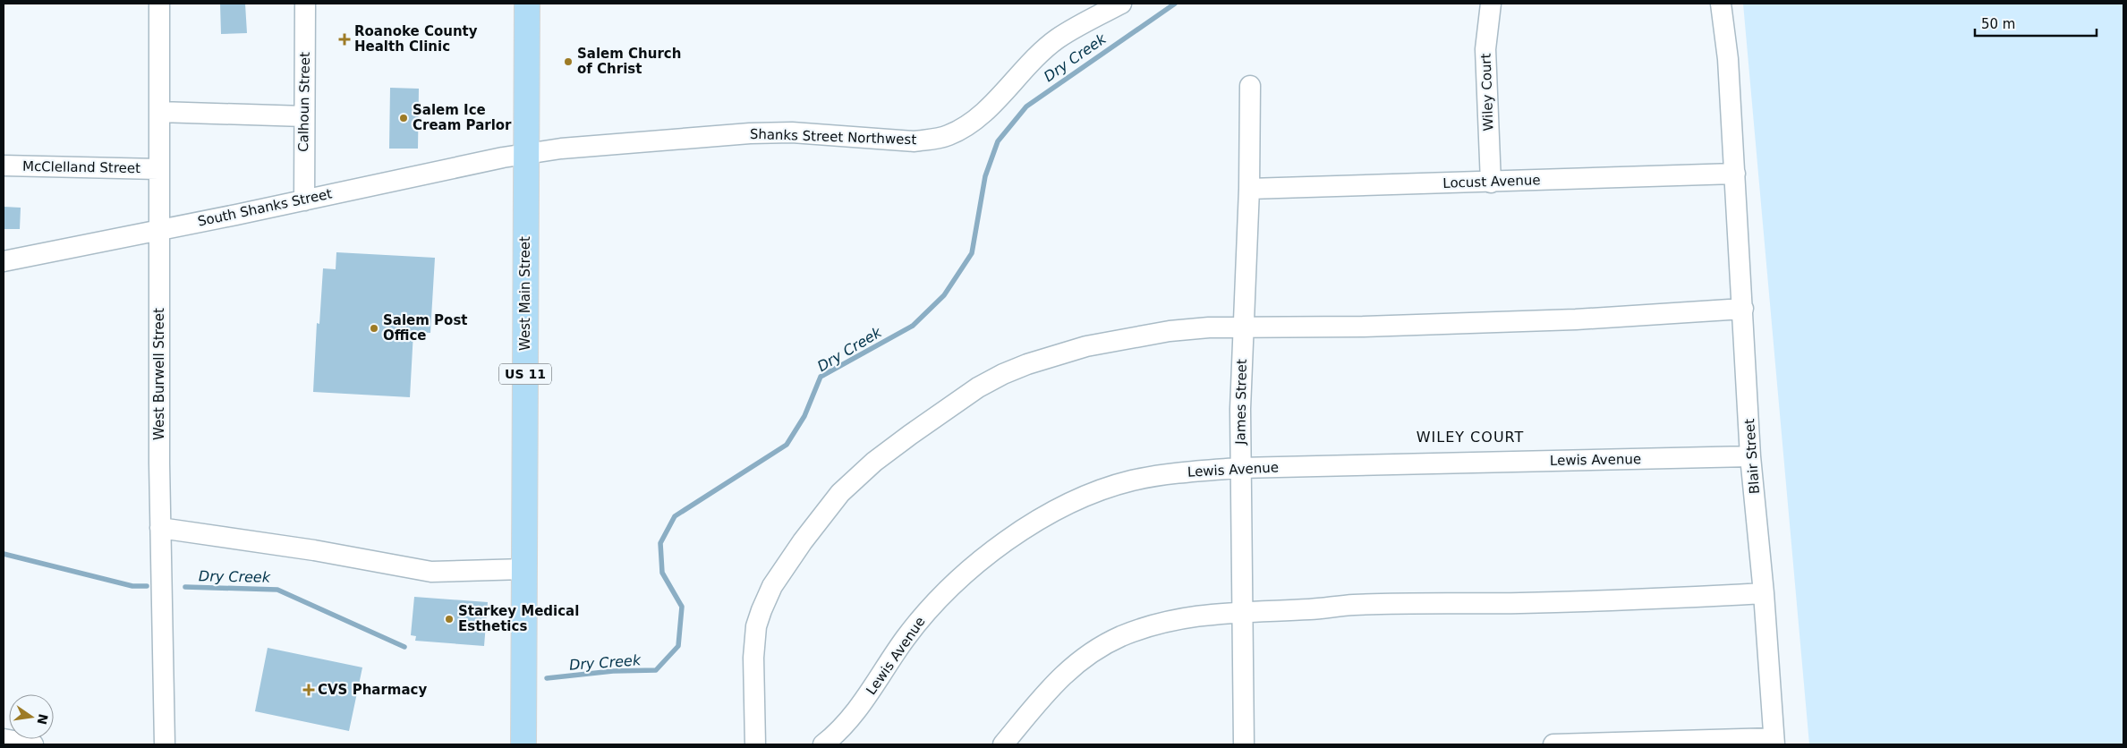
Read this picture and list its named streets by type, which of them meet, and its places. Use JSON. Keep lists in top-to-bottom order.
{
  "streets": {
    "main road": ["West Main Street", "US 11"],
    "street": [
      "Wiley Court",
      "Calhoun Street",
      "Shanks Street Northwest",
      "McClelland Street",
      "Locust Avenue",
      "South Shanks Street",
      "West Burwell Street",
      "James Street",
      "Blair Street",
      "Lewis Avenue"
    ]
  },
  "crossings": [
    ["Wiley Court", "Locust Avenue"],
    ["Calhoun Street", "South Shanks Street"],
    ["Shanks Street Northwest", "South Shanks Street"],
    ["Shanks Street Northwest", "West Main Street"],
    ["McClelland Street", "West Burwell Street"],
    ["Locust Avenue", "James Street"],
    ["Locust Avenue", "Blair Street"],
    ["South Shanks Street", "West Main Street"],
    ["South Shanks Street", "West Burwell Street"],
    ["James Street", "Lewis Avenue"],
    ["Blair Street", "Lewis Avenue"]
  ],
  "districts": ["WILEY COURT"],
  "water": ["Dry Creek"],
  "places": {
    "health": ["Roanoke County Health Clinic", "CVS Pharmacy"],
    "other": [
      "Salem Church of Christ",
      "Salem Ice Cream Parlor",
      "Salem Post Office",
      "Starkey Medical Esthetics"
    ]
  },
  "scale_bar": "50 m",
  "north": "right"
}
